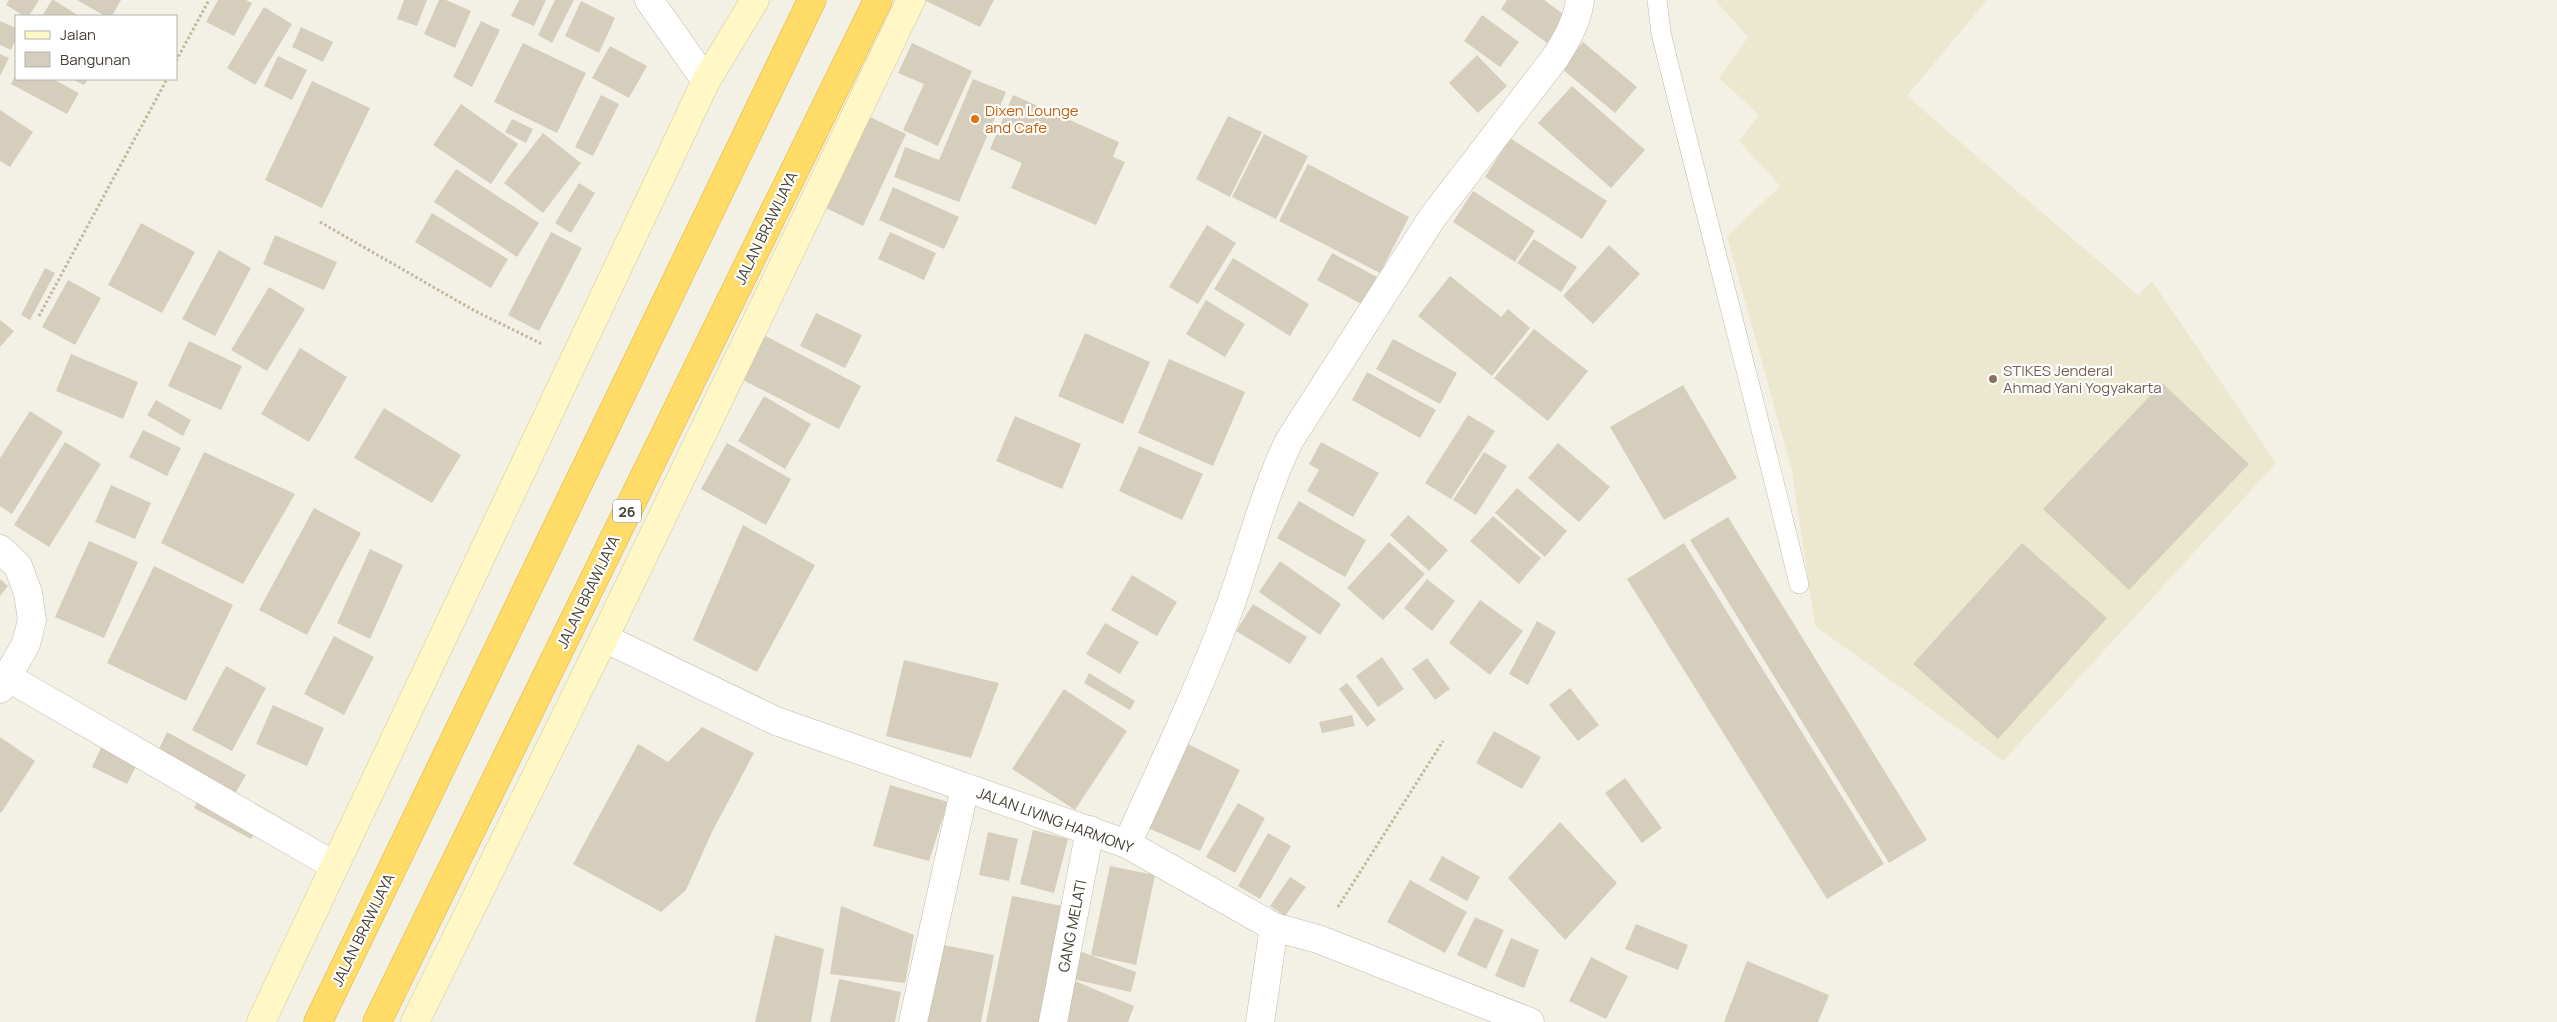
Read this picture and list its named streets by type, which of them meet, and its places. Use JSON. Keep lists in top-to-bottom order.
{
  "streets": {
    "highway": ["JALAN BRAWIJAYA", "26"],
    "street": ["JALAN LIVING HARMONY", "GANG MELATI"]
  },
  "crossings": [
    ["JALAN LIVING HARMONY", "GANG MELATI"]
  ],
  "places": ["Dixen Lounge and Cafe", "STIKES Jenderal Ahmad Yani Yogyakarta"],
  "legend": ["Jalan", "Bangunan"]
}
